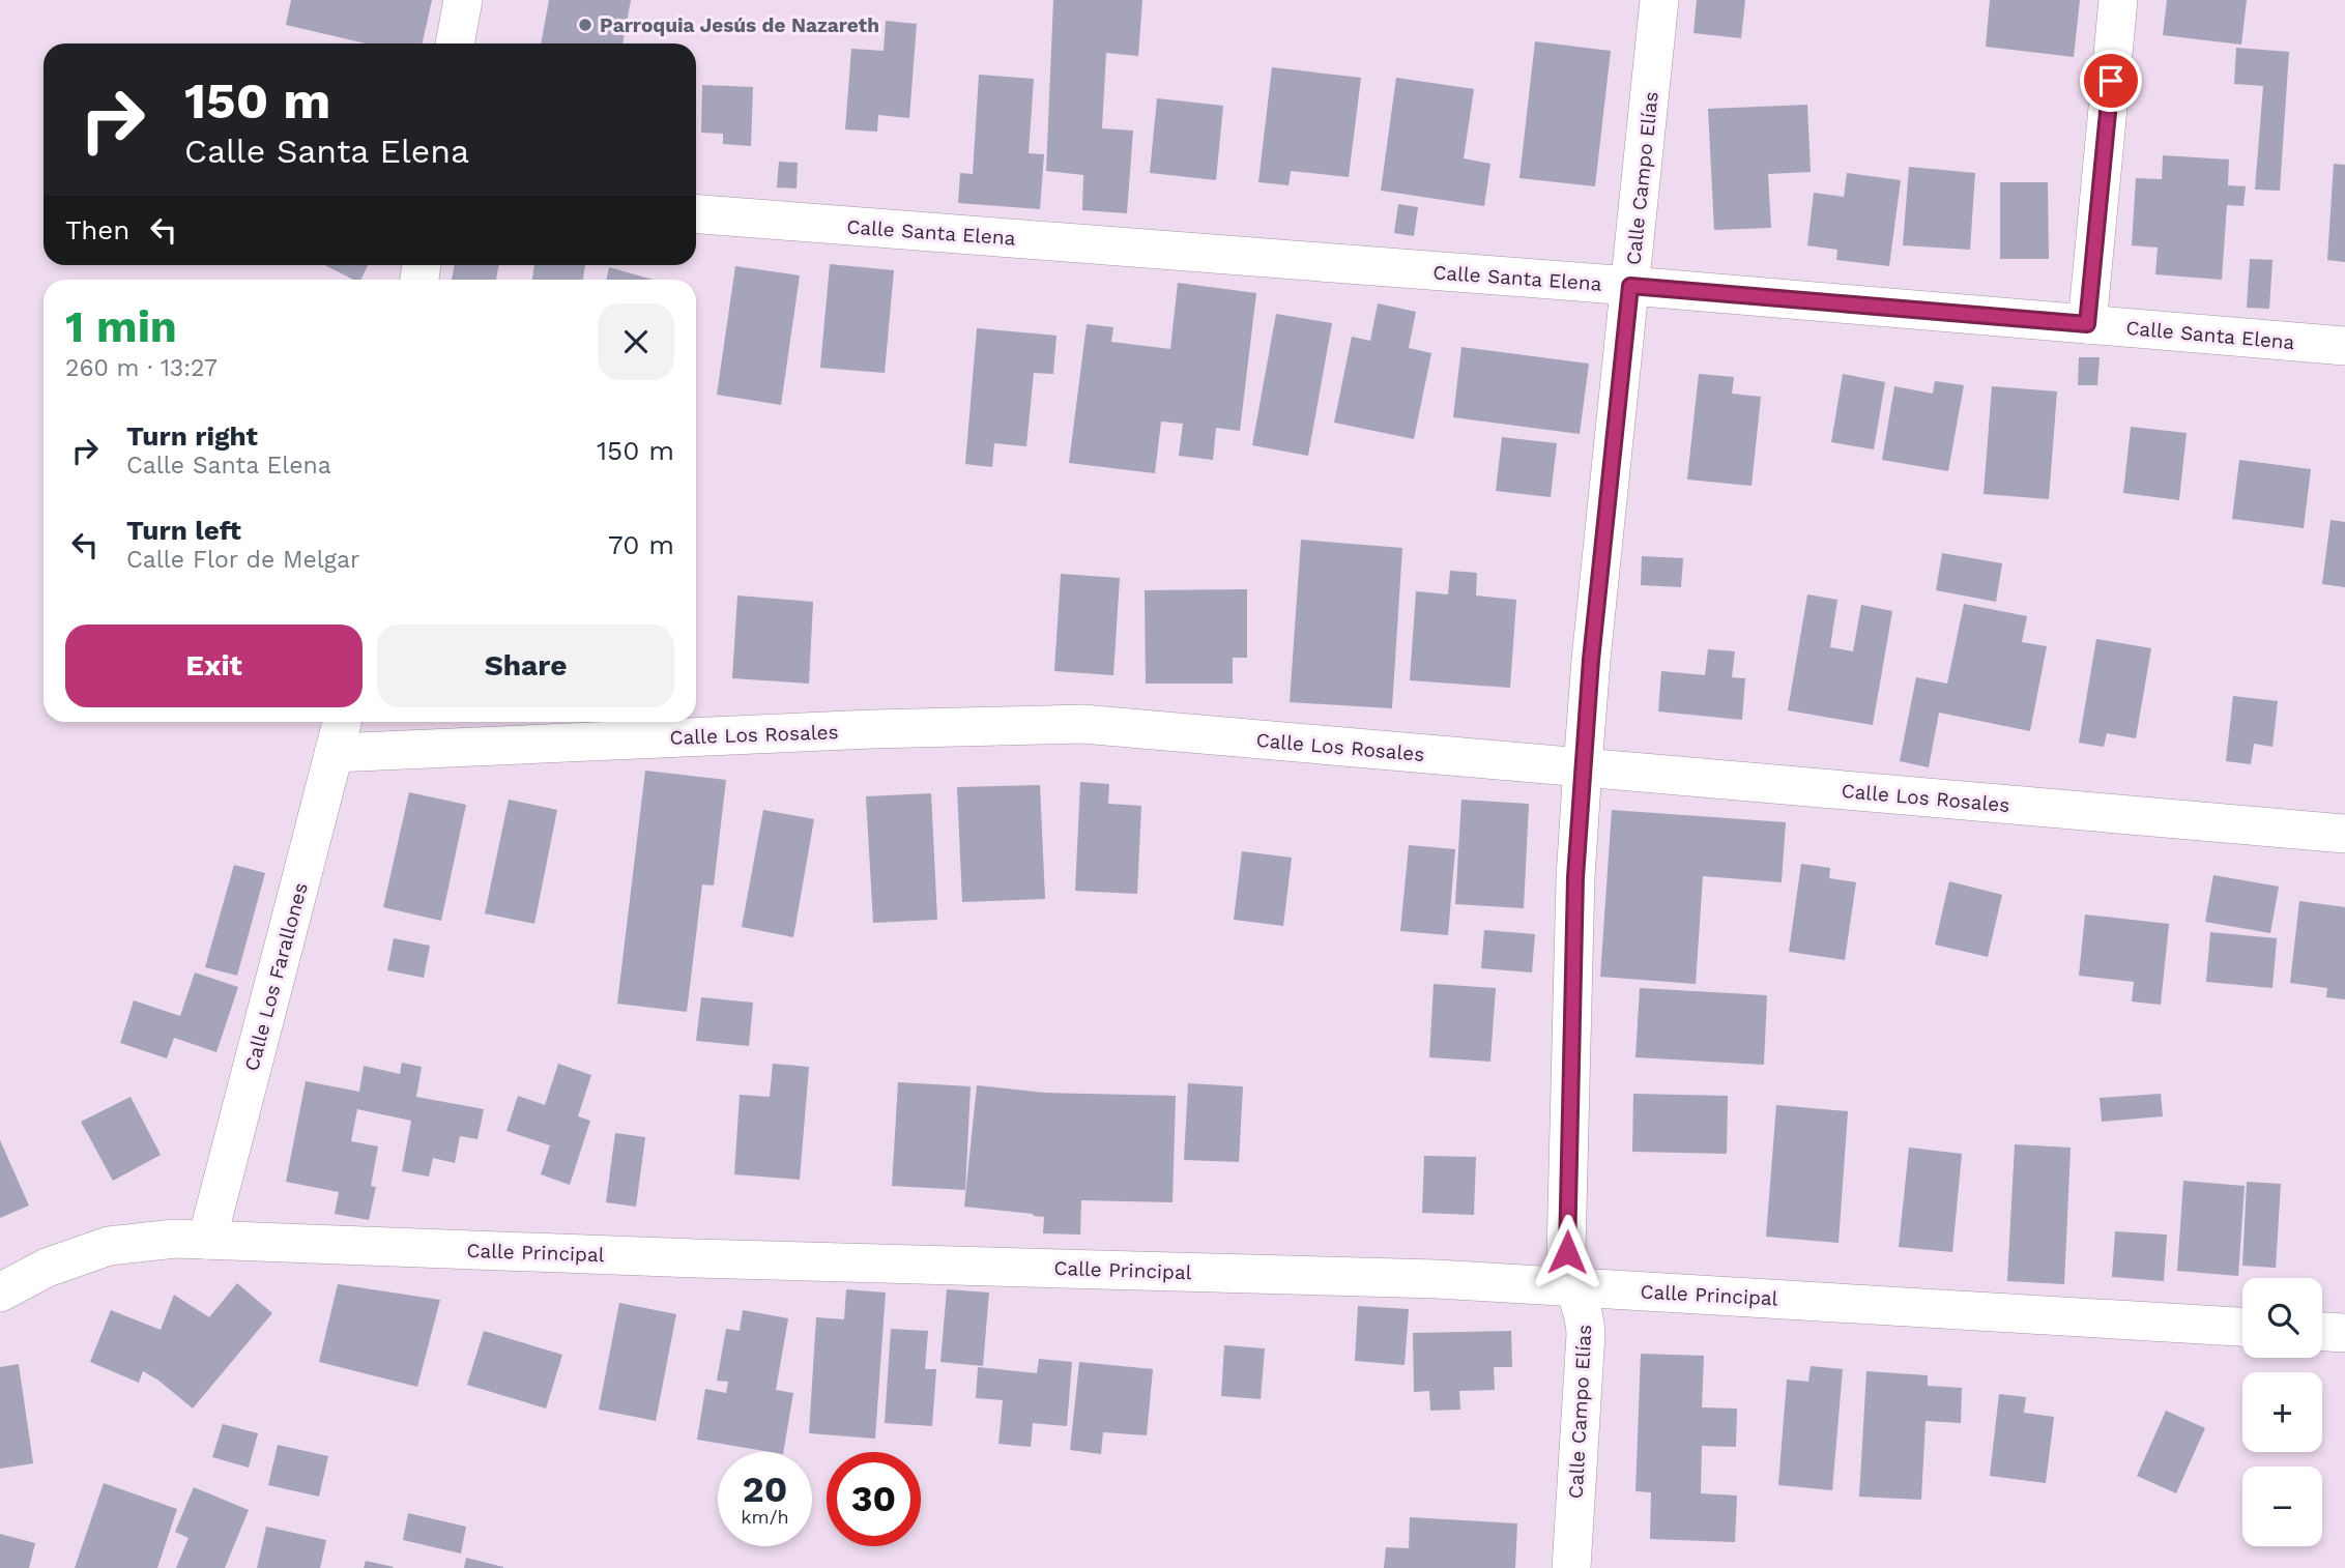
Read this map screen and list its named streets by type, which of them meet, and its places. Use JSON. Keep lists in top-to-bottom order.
{
  "streets": {
    "street": [
      "Calle Campo Elías",
      "Calle Santa Elena",
      "Calle Los Rosales",
      "Calle Los Farallones",
      "Calle Principal"
    ]
  },
  "crossings": [
    ["Calle Campo Elías", "Calle Santa Elena"],
    ["Calle Campo Elías", "Calle Los Rosales"],
    ["Calle Campo Elías", "Calle Principal"],
    ["Calle Los Rosales", "Calle Los Farallones"],
    ["Calle Los Farallones", "Calle Principal"]
  ],
  "places": ["Parroquia Jesús de Nazareth"],
  "page": {
    "turn": ["150 m", "Calle Santa Elena"],
    "then": "Then",
    "heading": ["1 min", "260 m · 13:27"],
    "list": [
      {
        "name": "Turn right",
        "note": "Calle Santa Elena",
        "value": "150 m"
      },
      {
        "name": "Turn left",
        "note": "Calle Flor de Melgar",
        "value": "70 m"
      }
    ],
    "buttons": ["Exit", "Share"],
    "map_buttons": ["+", "−"],
    "speed": "20 km/h",
    "limit": "30"
  }
}
